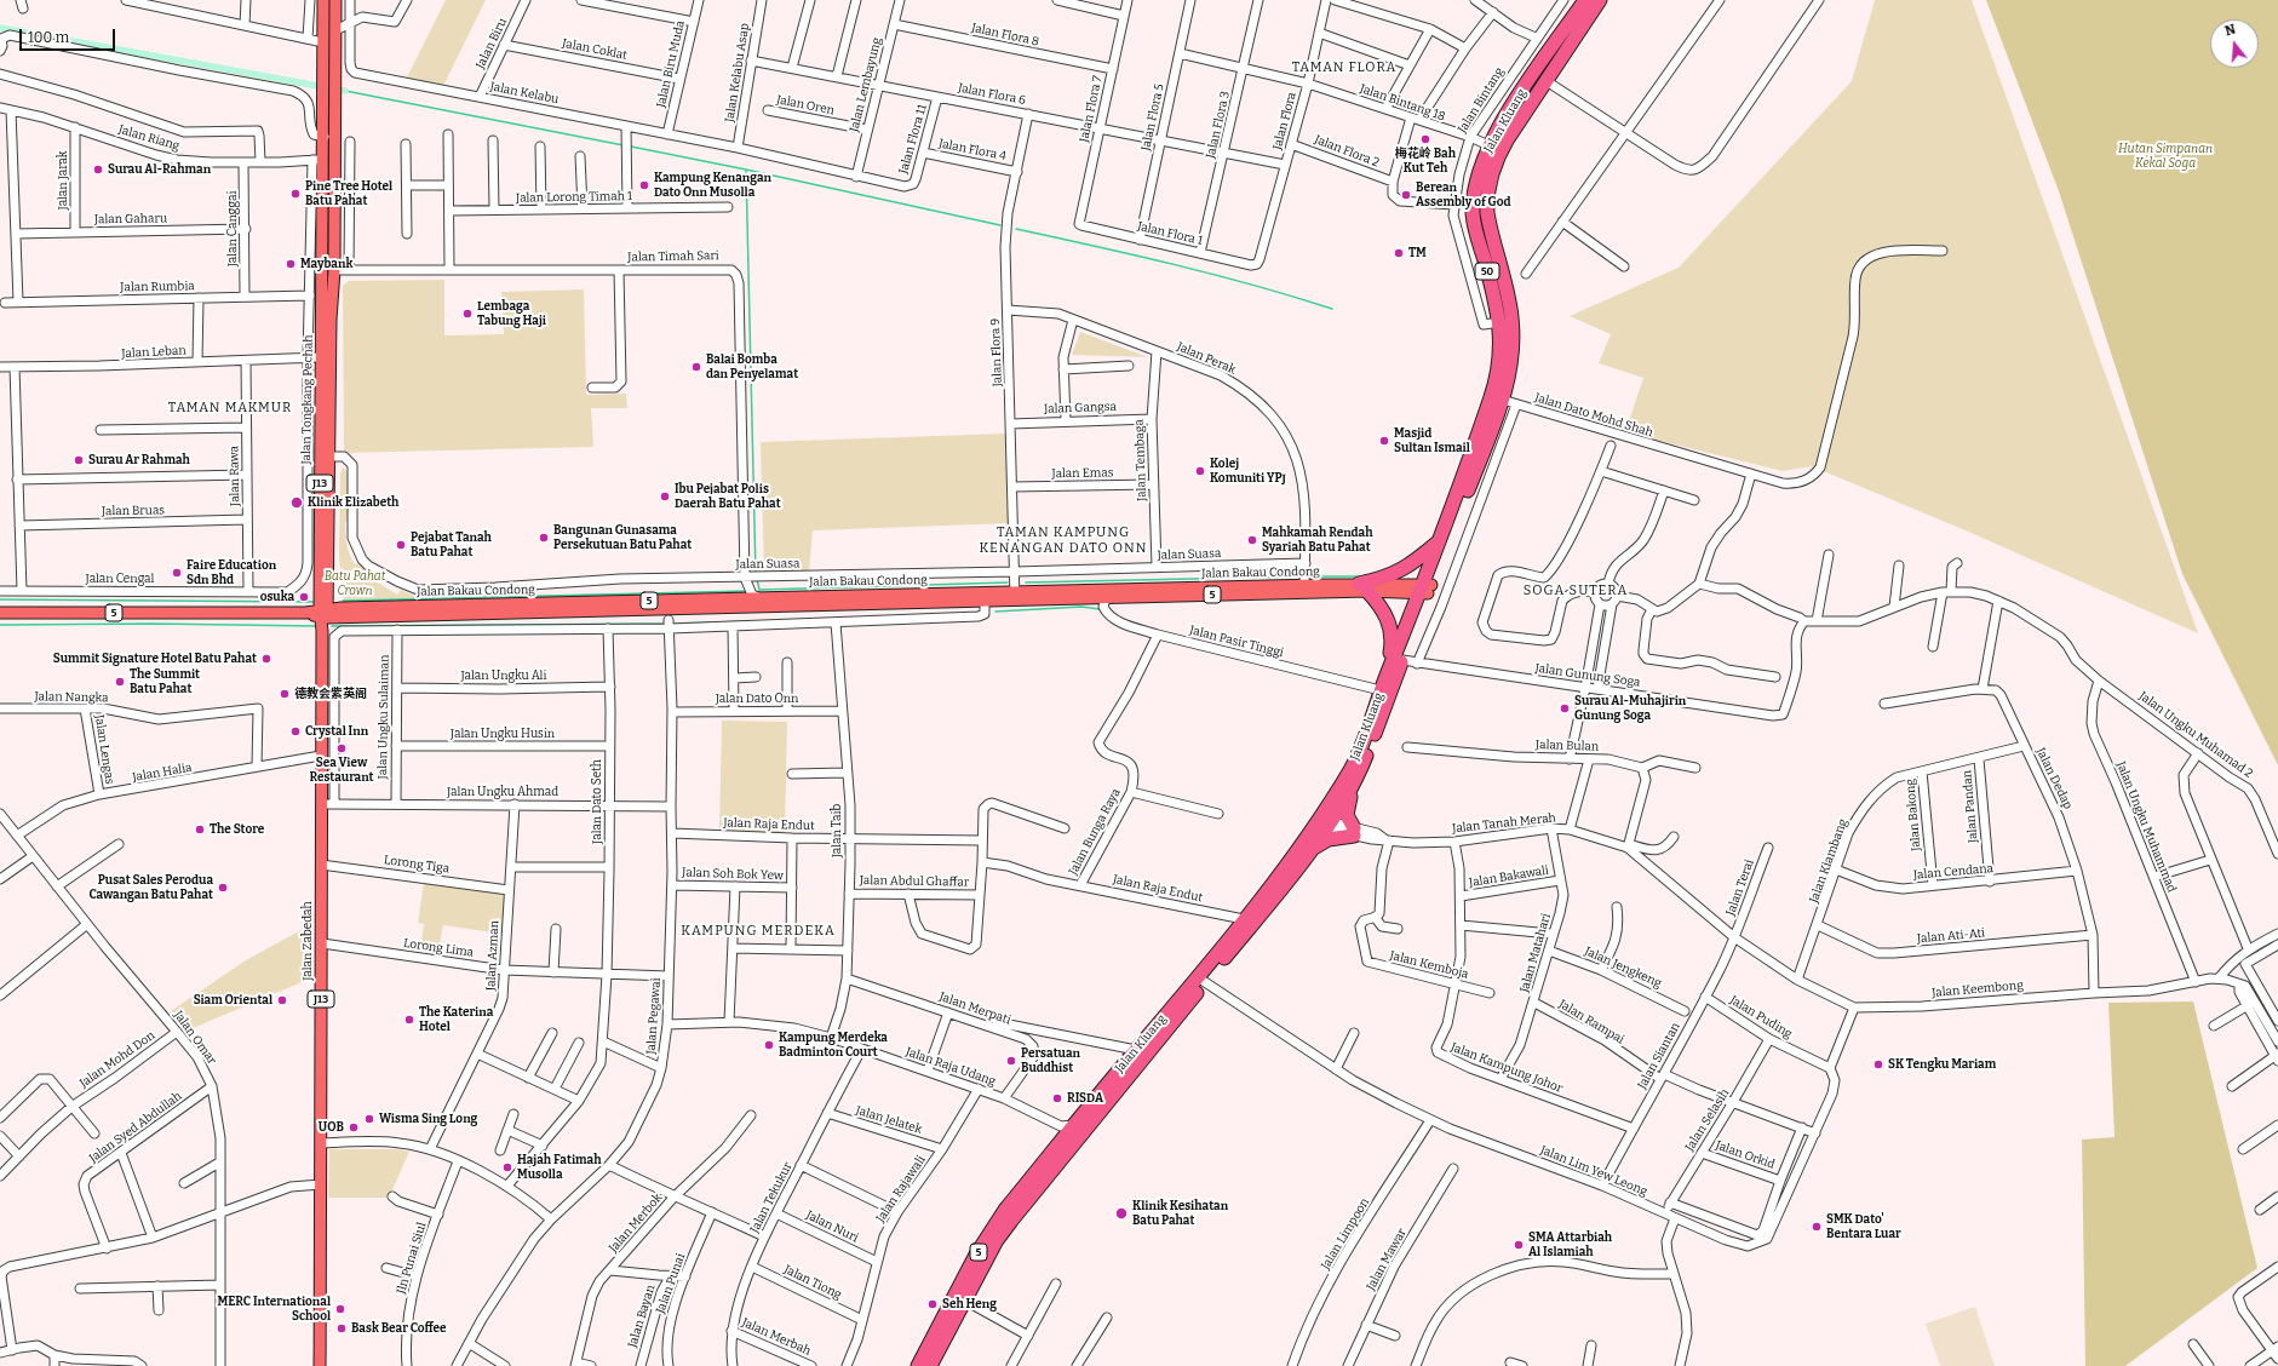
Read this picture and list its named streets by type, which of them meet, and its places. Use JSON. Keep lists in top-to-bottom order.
{
  "streets": {
    "highway": ["Jalan Kluang", "50", "5"],
    "main road": [
      "Jalan Tongkang Pechah",
      "J13",
      "Jalan Bakau Condong",
      "Jalan Zabedah"
    ],
    "street": [
      "Jalan Flora 8",
      "Jalan Biru",
      "Jalan Coklat",
      "Jalan Biru Muda",
      "Jalan Kelabu Asap",
      "Jalan Lembayung",
      "Jalan Kelabu",
      "Jalan Flora 6",
      "Jalan Bintang",
      "Jalan Bintang 18",
      "Jalan Oren",
      "Jalan Flora 7",
      "Jalan Flora 5",
      "Jalan Flora",
      "Jalan Flora 3",
      "Jalan Riang",
      "Jalan Flora 11",
      "Jalan Flora 4",
      "Jalan Flora 2",
      "Jalan Jarak",
      "Jalan Lorong Timah 1",
      "Jalan Gaharu",
      "Jalan Canggai",
      "Jalan Flora 1",
      "Jalan Timah Sari",
      "Jalan Rumbia",
      "Jalan Leban",
      "Jalan Flora 9",
      "Jalan Perak",
      "Jalan Gangsa",
      "Jalan Dato Mohd Shah",
      "Jalan Tembaga",
      "Jalan Emas",
      "Jalan Rawa",
      "Jalan Bruas",
      "Jalan Suasa",
      "Jalan Cengal",
      "Jalan Pasir Tinggi",
      "Jalan Ungku Ali",
      "Jalan Gunung Soga",
      "Jalan Nangka",
      "Jalan Dato Onn",
      "Jalan Ungku Sulaiman",
      "Jalan Ungku Husin",
      "Jalan Ungku Muhamad 2",
      "Jalan Bulan",
      "Jalan Lengas",
      "Jalan Halia",
      "Jalan Dedap",
      "Jalan Ungku Ahmad",
      "Jalan Dato Seth",
      "Jalan Pandan",
      "Jalan Bakong",
      "Jalan Tanah Merah",
      "Jalan Raja Endut",
      "Jalan Ungku Muhammad",
      "Jalan Taib",
      "Jalan Bunga Raya",
      "Jalan Kiambang",
      "Lorong Tiga",
      "Jalan Cendana",
      "Jalan Soh Bok Yew",
      "Jalan Bakawali",
      "Jalan Abdul Ghaffar",
      "Jalan Terai",
      "Jalan Ati-Ati",
      "Lorong Lima",
      "Jalan Matahari",
      "Jalan Azman",
      "Jalan Kemboja",
      "Jalan Jengkeng",
      "Jalan Keembong",
      "Jalan Merpati",
      "Jalan Pegawai",
      "Jalan Puding",
      "Jalan Rampai",
      "Jalan Omar",
      "Jalan Siantan",
      "Jalan Mohd Don",
      "Jalan Raja Udang",
      "Jalan Kampung Johor",
      "Jalan Jelatek",
      "Jalan Selasih",
      "Jalan Syed Abdullah",
      "Jalan Orkid",
      "Jalan Lim Yew Leong",
      "Jalan Rajawali",
      "Jalan Tekukur",
      "Jalan Merbok",
      "Jalan Nuri",
      "Jalan Limpoon",
      "Jln Punai Siul",
      "Jalan Mawar",
      "Jalan Tiong",
      "Jalan Punai",
      "Jalan Bayan",
      "Jalan Merbah"
    ]
  },
  "crossings": [
    ["Jalan Flora 8", "Jalan Lembayung"],
    ["Jalan Flora 8", "Jalan Flora 7"],
    ["Jalan Biru", "Jalan Coklat"],
    ["Jalan Biru", "Jalan Kelabu"],
    ["Jalan Coklat", "Jalan Biru Muda"],
    ["Jalan Biru Muda", "Jalan Kelabu"],
    ["Jalan Kelabu Asap", "Jalan Kelabu"],
    ["Jalan Kelabu Asap", "Jalan Flora 6"],
    ["Jalan Lembayung", "Jalan Kelabu"],
    ["Jalan Lembayung", "Jalan Flora 6"],
    ["Jalan Lembayung", "Jalan Oren"],
    ["Jalan Kelabu", "Jalan Flora 11"],
    ["Jalan Flora 6", "Jalan Flora 7"],
    ["Jalan Flora 6", "Jalan Flora 5"],
    ["Jalan Flora 6", "Jalan Flora"],
    ["Jalan Flora 6", "Jalan Flora 3"],
    ["Jalan Flora 6", "Jalan Flora 11"],
    ["Jalan Flora 6", "Jalan Flora 9"],
    ["Jalan Bintang", "Jalan Bintang 18"],
    ["Jalan Bintang", "Jalan Kluang"],
    ["Jalan Bintang 18", "Jalan Flora"],
    ["Jalan Bintang 18", "Jalan Kluang"],
    ["Jalan Flora 7", "Jalan Flora 1"],
    ["Jalan Flora 5", "Jalan Flora"],
    ["Jalan Flora 5", "Jalan Flora 1"],
    ["Jalan Flora", "Jalan Flora 3"],
    ["Jalan Flora", "Jalan Flora 2"],
    ["Jalan Flora", "Jalan Flora 1"],
    ["Jalan Kluang", "Jalan Dato Mohd Shah"],
    ["Jalan Kluang", "Jalan Bakau Condong"],
    ["Jalan Kluang", "Jalan Pasir Tinggi"],
    ["Jalan Kluang", "Jalan Gunung Soga"],
    ["Jalan Kluang", "Jalan Tanah Merah"],
    ["Jalan Kluang", "Jalan Raja Endut"],
    ["Jalan Kluang", "Jalan Raja Udang"],
    ["Jalan Kluang", "Jalan Lim Yew Leong"],
    ["Jalan Flora 3", "Jalan Flora 1"],
    ["Jalan Riang", "Jalan Jarak"],
    ["Jalan Riang", "Jalan Canggai"],
    ["Jalan Riang", "Jalan Tongkang Pechah"],
    ["Jalan Riang", "Jalan Cengal"],
    ["Jalan Flora 11", "Jalan Flora 4"],
    ["Jalan Flora 4", "Jalan Flora 9"],
    ["Jalan Jarak", "Jalan Gaharu"],
    ["Jalan Gaharu", "Jalan Canggai"],
    ["Jalan Canggai", "Jalan Rumbia"],
    ["Jalan Timah Sari", "Jalan Tongkang Pechah"],
    ["Jalan Timah Sari", "Jalan Suasa"],
    ["Jalan Rumbia", "Jalan Cengal"],
    ["Jalan Leban", "Jalan Tongkang Pechah"],
    ["Jalan Leban", "Jalan Rawa"],
    ["Jalan Leban", "Jalan Cengal"],
    ["Jalan Flora 9", "Jalan Perak"],
    ["Jalan Flora 9", "Jalan Gangsa"],
    ["Jalan Flora 9", "Jalan Emas"],
    ["Jalan Flora 9", "Jalan Suasa"],
    ["Jalan Flora 9", "Jalan Bakau Condong"],
    ["Jalan Perak", "Jalan Tembaga"],
    ["Jalan Perak", "Jalan Suasa"],
    ["Jalan Perak", "Jalan Bakau Condong"],
    ["Jalan Tongkang Pechah", "Jalan Suasa"],
    ["Jalan Tongkang Pechah", "Jalan Bakau Condong"],
    ["Jalan Tongkang Pechah", "Jalan Cengal"],
    ["Jalan Tongkang Pechah", "Jalan Zabedah"],
    ["Jalan Gangsa", "Jalan Tembaga"],
    ["Jalan Tembaga", "Jalan Emas"],
    ["Jalan Tembaga", "Jalan Suasa"],
    ["Jalan Rawa", "Jalan Bruas"],
    ["Jalan Rawa", "Jalan Cengal"],
    ["Jalan Suasa", "Jalan Bakau Condong"],
    ["Jalan Bakau Condong", "Jalan Pasir Tinggi"],
    ["Jalan Pasir Tinggi", "Jalan Bunga Raya"],
    ["Jalan Ungku Ali", "Jalan Ungku Sulaiman"],
    ["Jalan Ungku Ali", "Jalan Dato Seth"],
    ["Jalan Nangka", "Jalan Lengas"],
    ["Jalan Nangka", "Jalan Halia"],
    ["Jalan Dato Onn", "Jalan Taib"],
    ["Jalan Dato Onn", "Jalan Pegawai"],
    ["Jalan Ungku Sulaiman", "Jalan Ungku Husin"],
    ["Jalan Ungku Sulaiman", "Jalan Ungku Ahmad"],
    ["Jalan Ungku Husin", "Jalan Dato Seth"],
    ["Jalan Ungku Muhamad 2", "Jalan Ungku Muhammad"],
    ["Jalan Lengas", "Jalan Halia"],
    ["Jalan Halia", "Jalan Zabedah"],
    ["Jalan Halia", "Jalan Omar"],
    ["Jalan Dedap", "Jalan Kiambang"],
    ["Jalan Dedap", "Jalan Cendana"],
    ["Jalan Dedap", "Jalan Ati-Ati"],
    ["Jalan Dedap", "Jalan Keembong"],
    ["Jalan Ungku Ahmad", "Jalan Dato Seth"],
    ["Jalan Ungku Ahmad", "Jalan Zabedah"],
    ["Jalan Ungku Ahmad", "Jalan Azman"],
    ["Jalan Ungku Ahmad", "Jalan Pegawai"],
    ["Jalan Dato Seth", "Lorong Lima"],
    ["Jalan Pandan", "Jalan Kiambang"],
    ["Jalan Pandan", "Jalan Cendana"],
    ["Jalan Bakong", "Jalan Kiambang"],
    ["Jalan Bakong", "Jalan Cendana"],
    ["Jalan Tanah Merah", "Jalan Terai"],
    ["Jalan Tanah Merah", "Jalan Matahari"],
    ["Jalan Tanah Merah", "Jalan Keembong"],
    ["Jalan Tanah Merah", "Jalan Siantan"],
    ["Jalan Tanah Merah", "Jalan Kampung Johor"],
    ["Jalan Raja Endut", "Jalan Taib"],
    ["Jalan Raja Endut", "Jalan Bunga Raya"],
    ["Jalan Raja Endut", "Jalan Pegawai"],
    ["Jalan Ungku Muhammad", "Jalan Keembong"],
    ["Jalan Taib", "Jalan Abdul Ghaffar"],
    ["Jalan Taib", "Jalan Merpati"],
    ["Jalan Taib", "Jalan Raja Udang"],
    ["Jalan Kiambang", "Jalan Cendana"],
    ["Jalan Kiambang", "Jalan Ati-Ati"],
    ["Jalan Kiambang", "Jalan Keembong"],
    ["Lorong Tiga", "Jalan Zabedah"],
    ["Lorong Tiga", "Jalan Azman"],
    ["Jalan Soh Bok Yew", "Jalan Pegawai"],
    ["Jalan Bakawali", "Jalan Matahari"],
    ["Jalan Bakawali", "Jalan Kampung Johor"],
    ["Jalan Terai", "Jalan Keembong"],
    ["Jalan Terai", "Jalan Siantan"],
    ["Jalan Zabedah", "Lorong Lima"],
    ["Lorong Lima", "Jalan Azman"],
    ["Lorong Lima", "Jalan Pegawai"],
    ["Jalan Matahari", "Jalan Jengkeng"],
    ["Jalan Matahari", "Jalan Rampai"],
    ["Jalan Matahari", "Jalan Kampung Johor"],
    ["Jalan Kemboja", "Jalan Kampung Johor"],
    ["Jalan Keembong", "Jalan Siantan"],
    ["Jalan Keembong", "Jalan Lim Yew Leong"],
    ["Jalan Merpati", "Jalan Raja Udang"],
    ["Jalan Pegawai", "Jalan Raja Udang"],
    ["Jalan Puding", "Jalan Siantan"],
    ["Jalan Puding", "Jalan Selasih"],
    ["Jalan Puding", "Jalan Lim Yew Leong"],
    ["Jalan Rampai", "Jalan Siantan"],
    ["Jalan Rampai", "Jalan Selasih"],
    ["Jalan Rampai", "Jalan Lim Yew Leong"],
    ["Jalan Omar", "Jalan Mohd Don"],
    ["Jalan Omar", "Jalan Syed Abdullah"],
    ["Jalan Siantan", "Jalan Kampung Johor"],
    ["Jalan Siantan", "Jalan Lim Yew Leong"],
    ["Jalan Raja Udang", "Jalan Rajawali"],
    ["Jalan Raja Udang", "Jalan Tekukur"],
    ["Jalan Jelatek", "Jalan Rajawali"],
    ["Jalan Jelatek", "Jalan Tekukur"],
    ["Jalan Selasih", "Jalan Orkid"],
    ["Jalan Selasih", "Jalan Lim Yew Leong"],
    ["Jalan Lim Yew Leong", "Jalan Limpoon"],
    ["Jalan Rajawali", "Jalan Nuri"],
    ["Jalan Rajawali", "Jalan Tiong"],
    ["Jalan Tekukur", "Jalan Nuri"],
    ["Jalan Tekukur", "Jalan Tiong"],
    ["Jalan Tekukur", "Jalan Merbah"]
  ],
  "districts": [
    "TAMAN FLORA",
    "TAMAN MAKMUR",
    "TAMAN KAMPUNG KENANGAN DATO ONN",
    "SOGA SUTERA",
    "KAMPUNG MERDEKA"
  ],
  "parks": ["Hutan Simpanan Kekal Soga", "Batu Pahat Crown"],
  "places": [
    "梅花岭 Bah Kut Teh",
    "Surau Al-Rahman",
    "Kampung Kenangan Dato Onn Musolla",
    "Pine Tree Hotel Batu Pahat",
    "Berean Assembly of God",
    "TM",
    "Maybank",
    "Lembaga Tabung Haji",
    "Balai Bomba dan Penyelamat",
    "Masjid Sultan Ismail",
    "Surau Ar Rahmah",
    "Kolej Komuniti YPJ",
    "Ibu Pejabat Polis Daerah Batu Pahat",
    "Klinik Elizabeth",
    "Bangunan Gunasama Persekutuan Batu Pahat",
    "Mahkamah Rendah Syariah Batu Pahat",
    "Pejabat Tanah Batu Pahat",
    "Faire Education Sdn Bhd",
    "osuka",
    "Summit Signature Hotel Batu Pahat",
    "The Summit Batu Pahat",
    "德教会紫英阁",
    "Surau Al-Muhajirin Gunung Soga",
    "Crystal Inn",
    "Sea View Restaurant",
    "The Store",
    "Pusat Sales Perodua Cawangan Batu Pahat",
    "Siam Oriental",
    "The Katerina Hotel",
    "Kampung Merdeka Badminton Court",
    "Persatuan Buddhist",
    "SK Tengku Mariam",
    "RISDA",
    "Wisma Sing Long",
    "UOB",
    "Hajah Fatimah Musolla",
    "Klinik Kesihatan Batu Pahat",
    "SMK Dato' Bentara Luar",
    "SMA Attarbiah Al Islamiah",
    "Seh Heng",
    "MERC International School",
    "Bask Bear Coffee"
  ],
  "scale_bar": "100 m",
  "north": "top"
}
